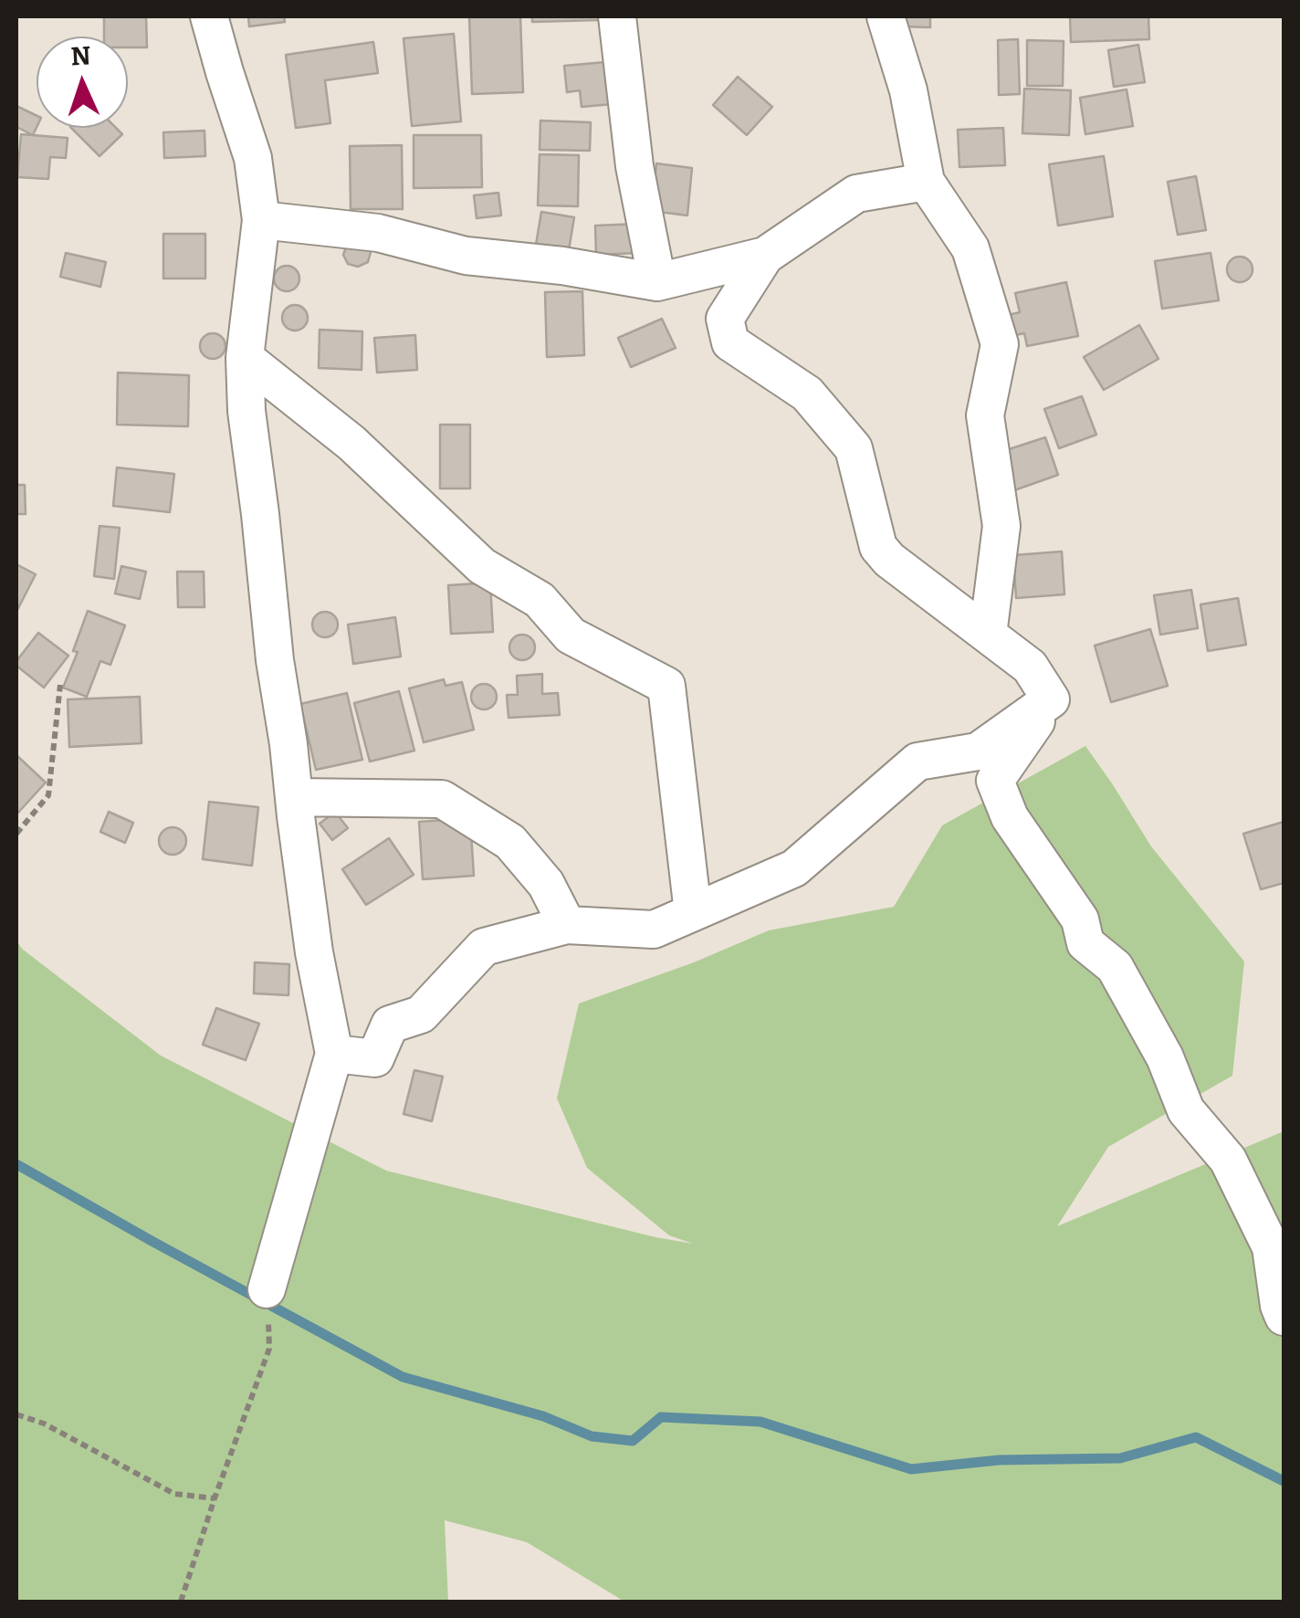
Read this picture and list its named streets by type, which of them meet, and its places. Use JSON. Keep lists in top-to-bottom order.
{
  "north": "top"
}
